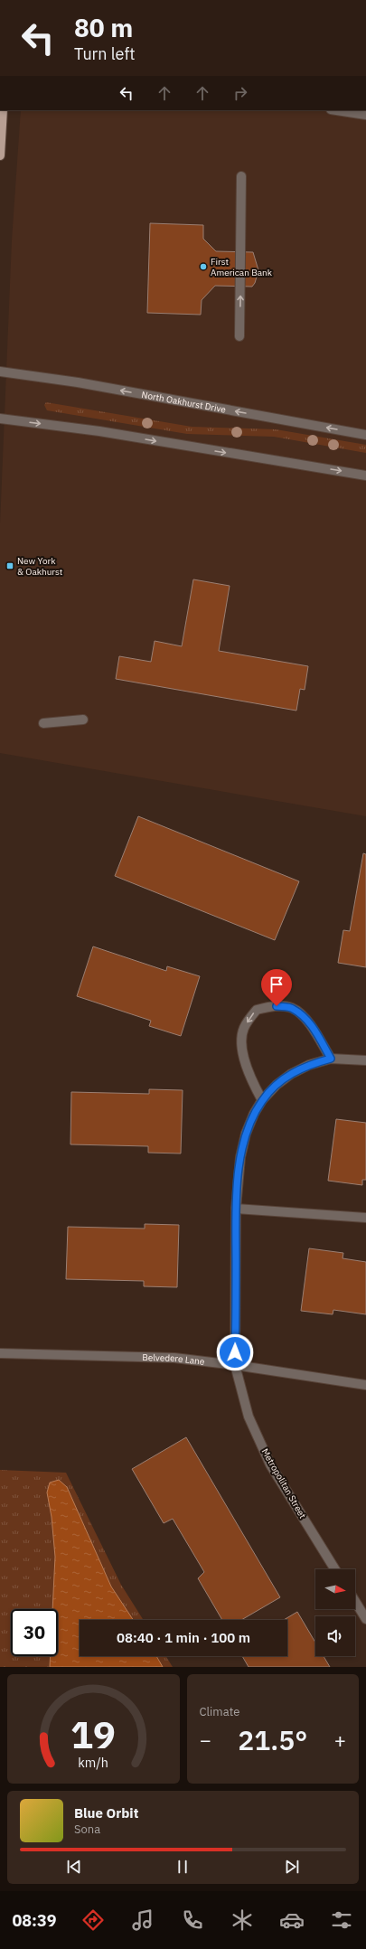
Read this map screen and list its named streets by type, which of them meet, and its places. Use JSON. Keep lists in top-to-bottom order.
{
  "streets": {
    "street": ["North Oakhurst Drive", "Belvedere Lane", "Metropolitan Street"]
  },
  "crossings": [
    ["Belvedere Lane", "Metropolitan Street"]
  ],
  "places": {
    "other": ["First American Bank"],
    "transit": ["New York & Oakhurst"]
  },
  "north": "right",
  "page": {
    "turn": ["80 m", "Turn left"],
    "limit": "30",
    "trip": "08:40 · 1 min · 100 m",
    "tile": "Climate",
    "heat": ["−", "21.5°", "+"],
    "song": ["Blue Orbit", "Sona"],
    "tabs": "08:39",
    "gauge": ["19", "km/h"]
  }
}
